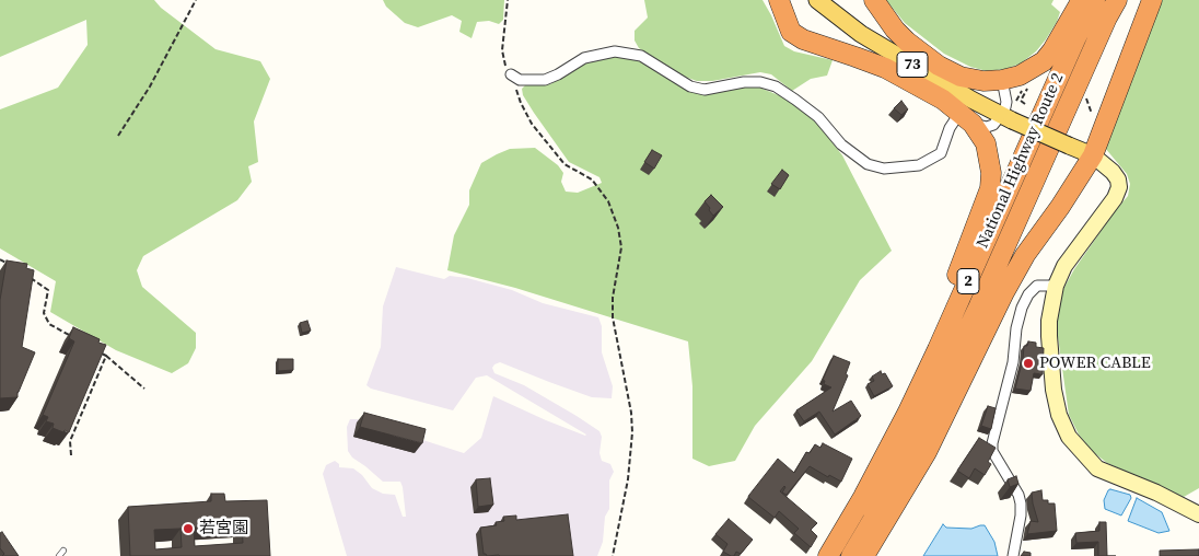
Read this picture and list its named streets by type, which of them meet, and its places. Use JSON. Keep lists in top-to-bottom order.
{
  "streets": {
    "highway": ["National Highway Route 2", "2"],
    "main road": ["73"]
  },
  "places": ["POWER CABLE", "若宮園"]
}
